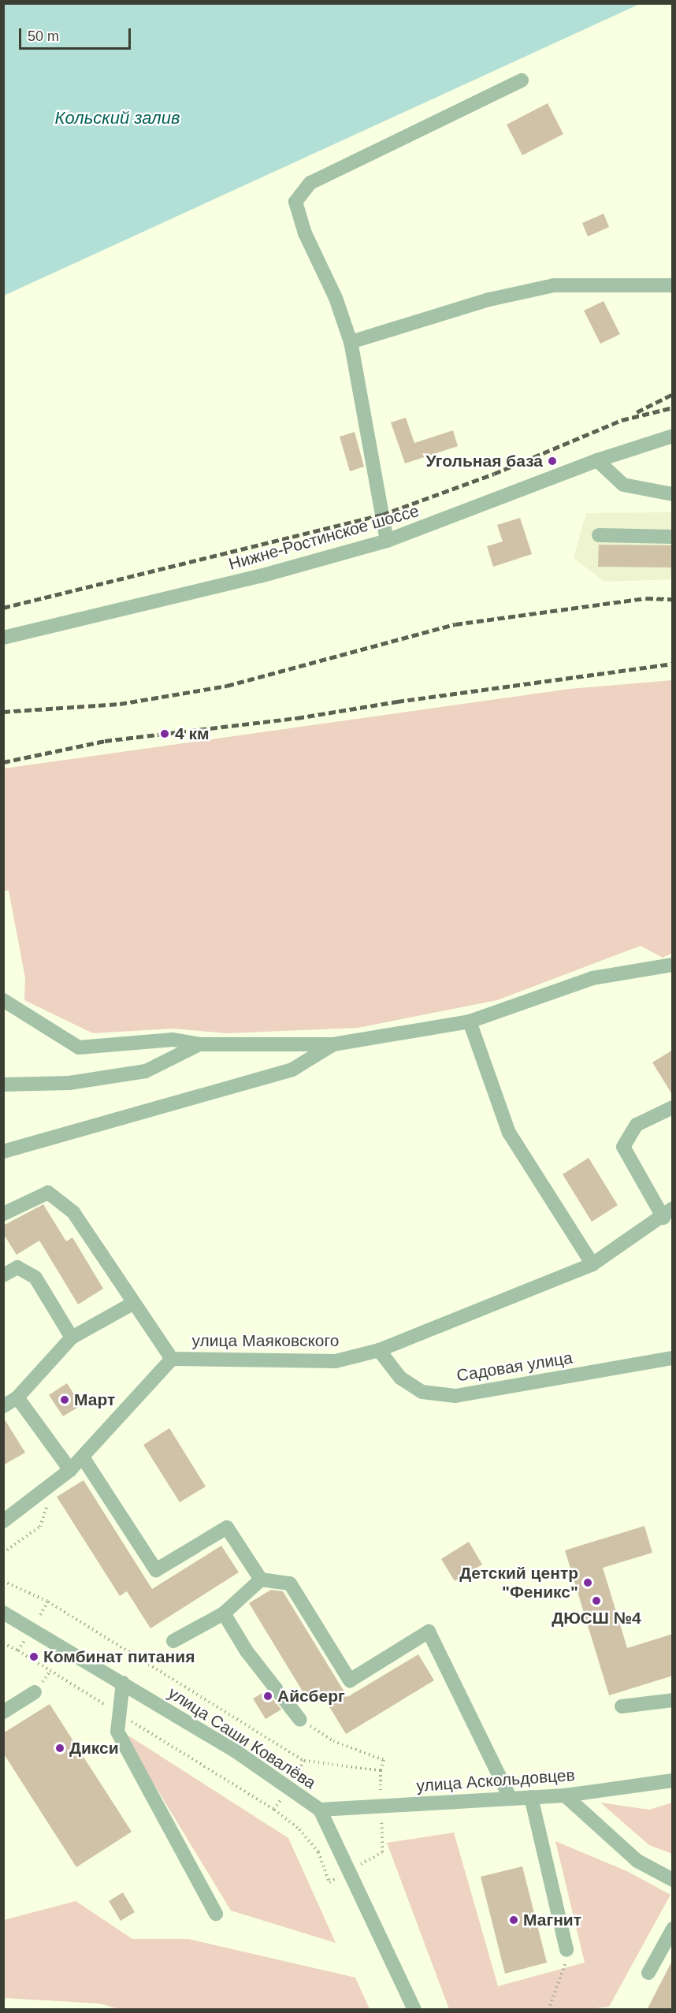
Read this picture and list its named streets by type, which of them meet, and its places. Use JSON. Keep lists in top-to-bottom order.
{
  "streets": {
    "street": [
      "Нижне-Ростинское шоссе",
      "улица Маяковского",
      "Садовая улица",
      "улица Саши Ковалёва",
      "улица Аскольдовцев"
    ]
  },
  "crossings": [
    ["улица Маяковского", "Садовая улица"],
    ["улица Саши Ковалёва", "улица Аскольдовцев"]
  ],
  "water": ["Кольский залив"],
  "places": [
    "Угольная база",
    "4 км",
    "Март",
    "Детский центр \"Феникс\"",
    "ДЮСШ №4",
    "Комбинат питания",
    "Айсберг",
    "Дикси",
    "Магнит"
  ],
  "scale_bar": "50 m"
}
